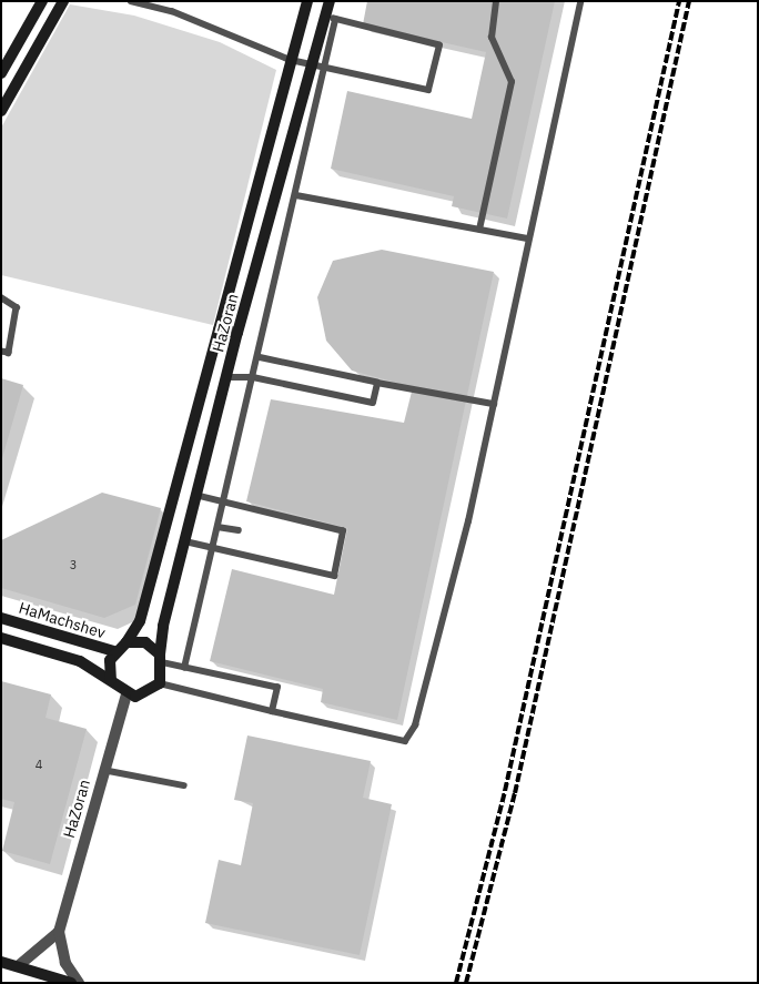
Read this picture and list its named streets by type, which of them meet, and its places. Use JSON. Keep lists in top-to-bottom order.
{
  "streets": {
    "street": ["HaZoran", "HaMachshev"]
  },
  "crossings": [
    ["HaZoran", "HaMachshev"]
  ],
  "house_numbers": ["3", "4"]
}
